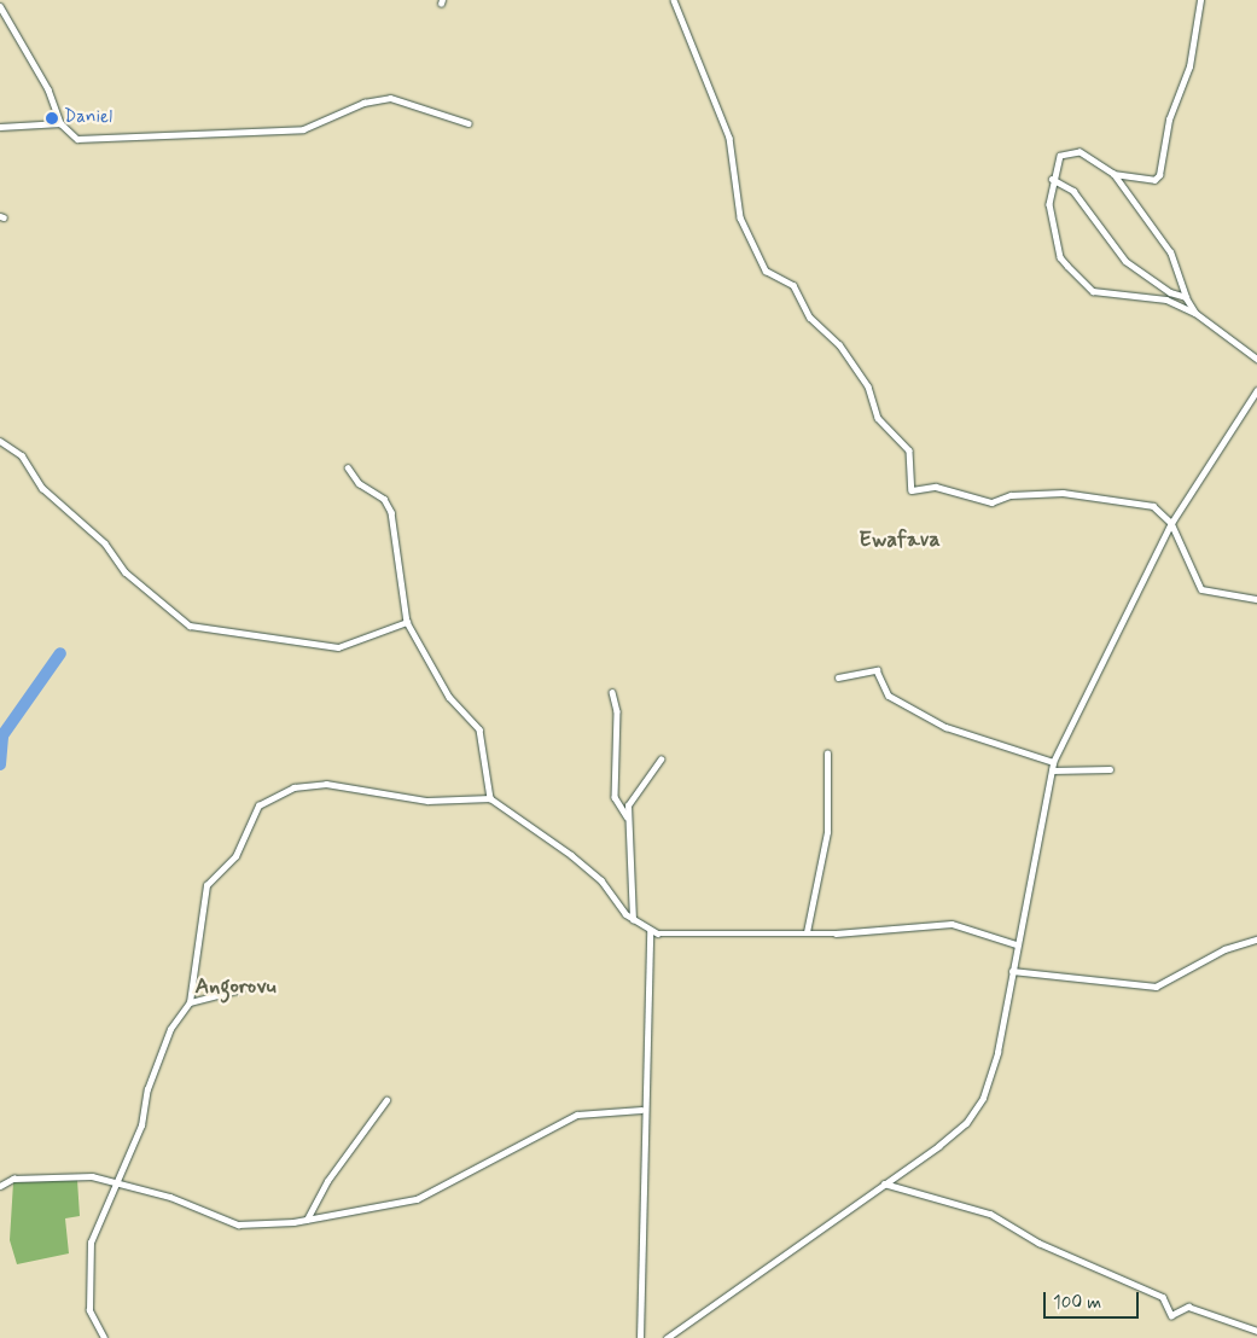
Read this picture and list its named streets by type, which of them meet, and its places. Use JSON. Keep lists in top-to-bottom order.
{
  "districts": ["Ewafava", "Angorovu"],
  "places": ["Daniel"],
  "scale_bar": "100 m"
}
